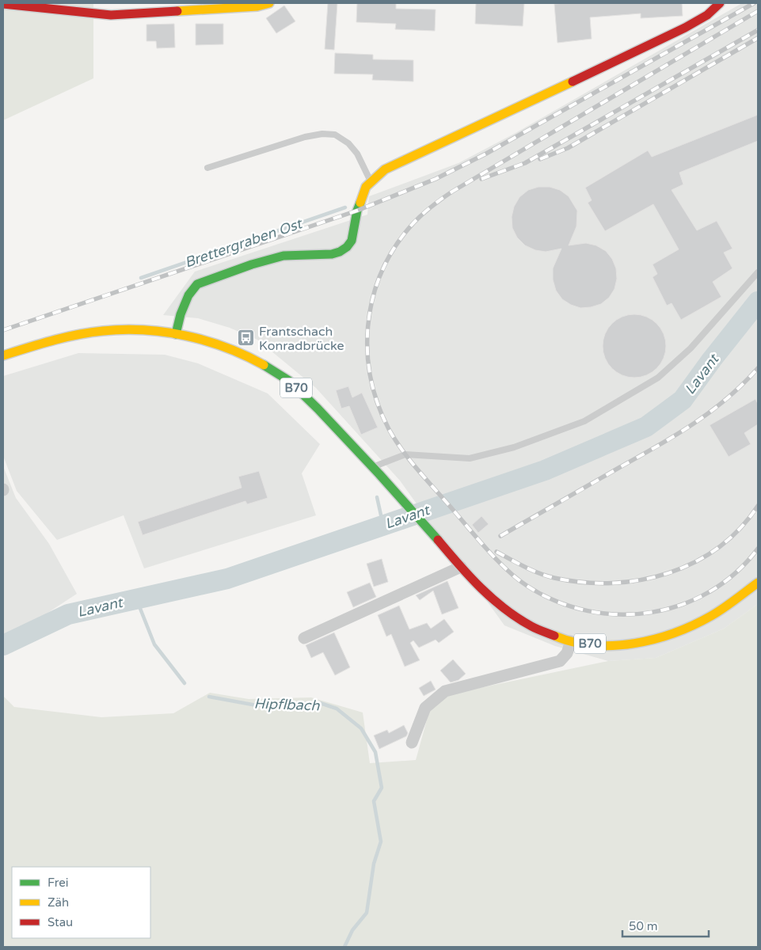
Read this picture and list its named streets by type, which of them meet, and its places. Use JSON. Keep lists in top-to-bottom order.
{
  "streets": {
    "street": ["B70"]
  },
  "water": ["Brettergraben Ost", "Lavant", "Hipflbach"],
  "places": {
    "bus stop": ["Frantschach Konradbrücke"]
  },
  "legend": ["Frei", "Zäh", "Stau"],
  "scale_bar": "50 m"
}
